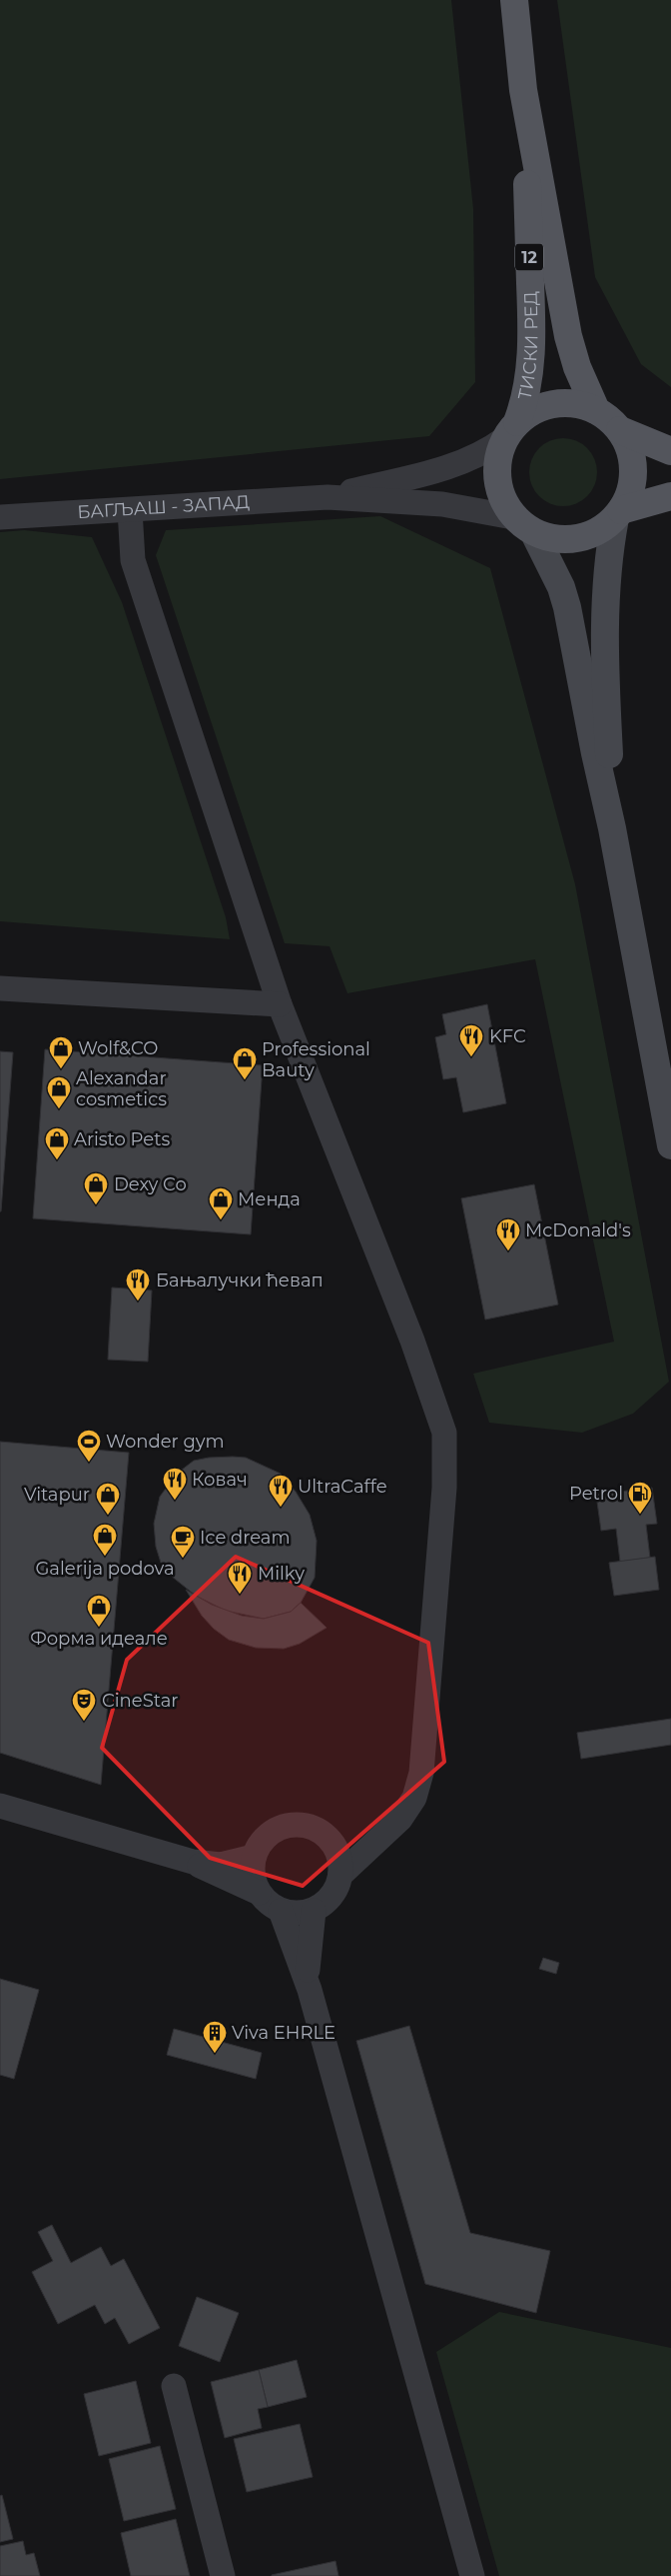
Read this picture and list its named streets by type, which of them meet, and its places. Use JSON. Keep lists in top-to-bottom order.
{
  "streets": {
    "main road": ["12", "ТИСКИ РЕД"],
    "street": ["БАГЉАШ - ЗАПАД"]
  },
  "crossings": [
    ["12", "ТИСКИ РЕД"],
    ["12", "БАГЉАШ - ЗАПАД"],
    ["ТИСКИ РЕД", "БАГЉАШ - ЗАПАД"]
  ],
  "places": {
    "restaurant": [
      "KFC",
      "McDonald's",
      "Бањалучки ћевап",
      "Ковач",
      "UltraCaffe",
      "Milky"
    ],
    "shop": [
      "Wolf&CO",
      "Professional Bauty",
      "Alexandar cosmetics",
      "Aristo Pets",
      "Dexy Co",
      "Менда",
      "Vitapur",
      "Galerija podova",
      "Форма идеале"
    ],
    "sports": ["Wonder gym"],
    "fuel station": ["Petrol"],
    "cafe": ["Ice dream"],
    "theatre": ["CineStar"],
    "building": ["Viva EHRLE"]
  }
}
